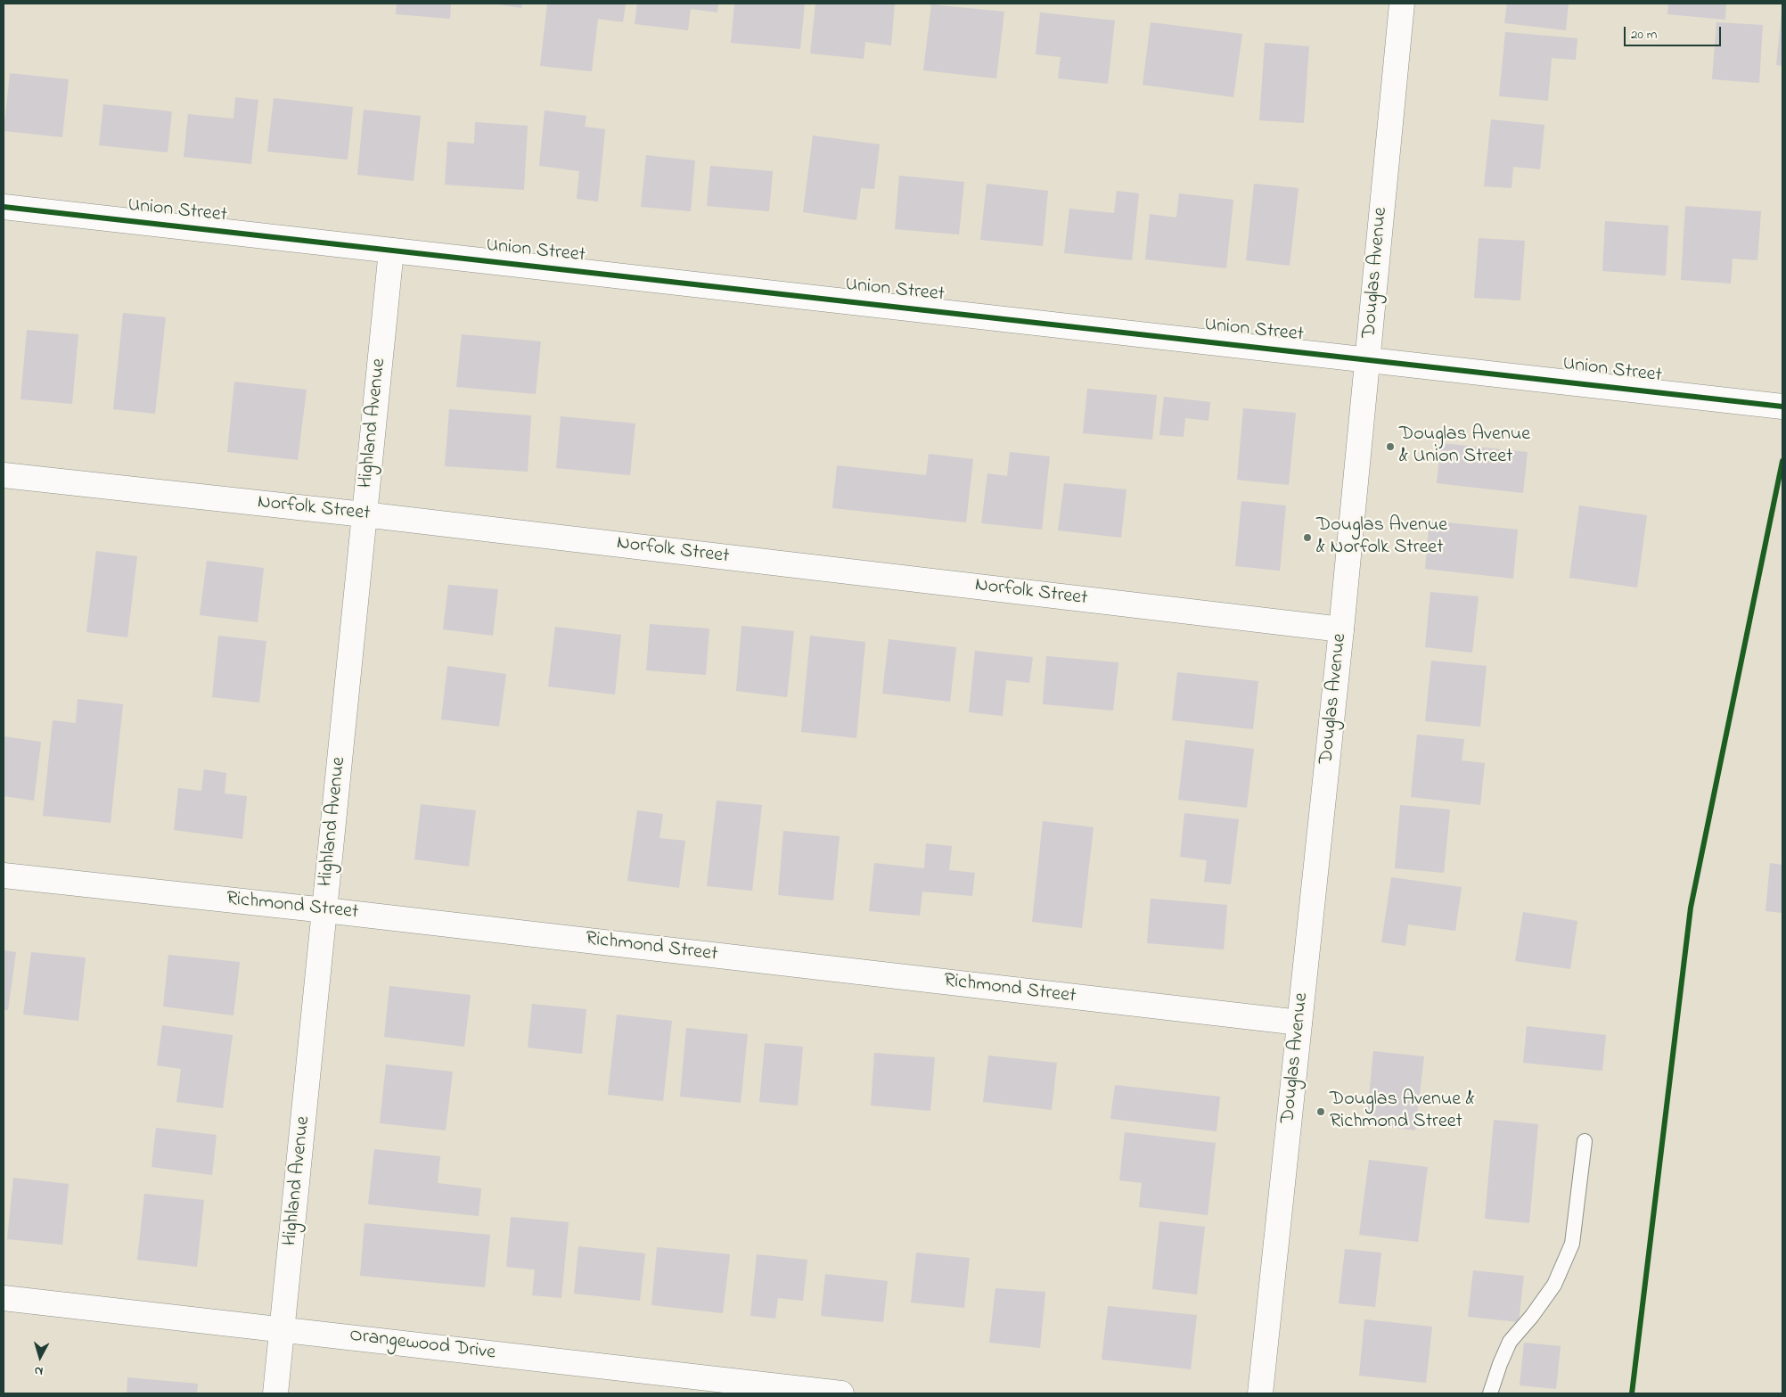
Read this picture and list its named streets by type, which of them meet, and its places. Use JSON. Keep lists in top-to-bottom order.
{
  "streets": {
    "street": [
      "Union Street",
      "Douglas Avenue",
      "Highland Avenue",
      "Norfolk Street",
      "Richmond Street",
      "Orangewood Drive"
    ]
  },
  "crossings": [
    ["Union Street", "Douglas Avenue"],
    ["Union Street", "Highland Avenue"],
    ["Douglas Avenue", "Norfolk Street"],
    ["Douglas Avenue", "Richmond Street"],
    ["Highland Avenue", "Norfolk Street"],
    ["Highland Avenue", "Richmond Street"],
    ["Highland Avenue", "Orangewood Drive"]
  ],
  "places": ["Douglas Avenue & Union Street", "Douglas Avenue & Norfolk Street", "Douglas Avenue & Richmond Street"],
  "scale_bar": "20 m",
  "north": "bottom"
}
